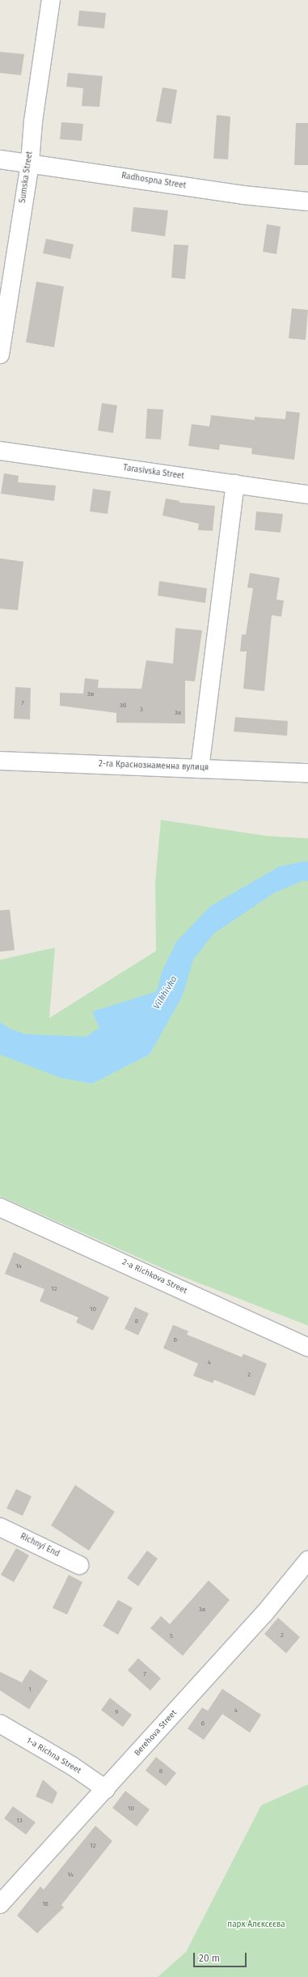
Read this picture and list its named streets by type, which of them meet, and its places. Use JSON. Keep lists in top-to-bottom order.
{
  "streets": {
    "street": [
      "Sumska Street",
      "Radhospna Street",
      "Tarasivska Street",
      "2-га Краснознаменна вулиця",
      "2-a Richkova Street",
      "Richnyi End",
      "Berehova Street",
      "1-a Richna Street"
    ]
  },
  "crossings": [
    ["Sumska Street", "Radhospna Street"],
    ["Berehova Street", "1-a Richna Street"]
  ],
  "water": ["Vilkhivka"],
  "parks": ["парк Алєксєєва"],
  "house_numbers": [
    "3в",
    "7",
    "3б",
    "3",
    "3а",
    "14",
    "12",
    "10",
    "8",
    "6",
    "4",
    "2",
    "3а",
    "2",
    "5",
    "7",
    "1",
    "4",
    "9",
    "6",
    "8",
    "10",
    "13",
    "12",
    "14",
    "16"
  ],
  "scale_bar": "20 m"
}
